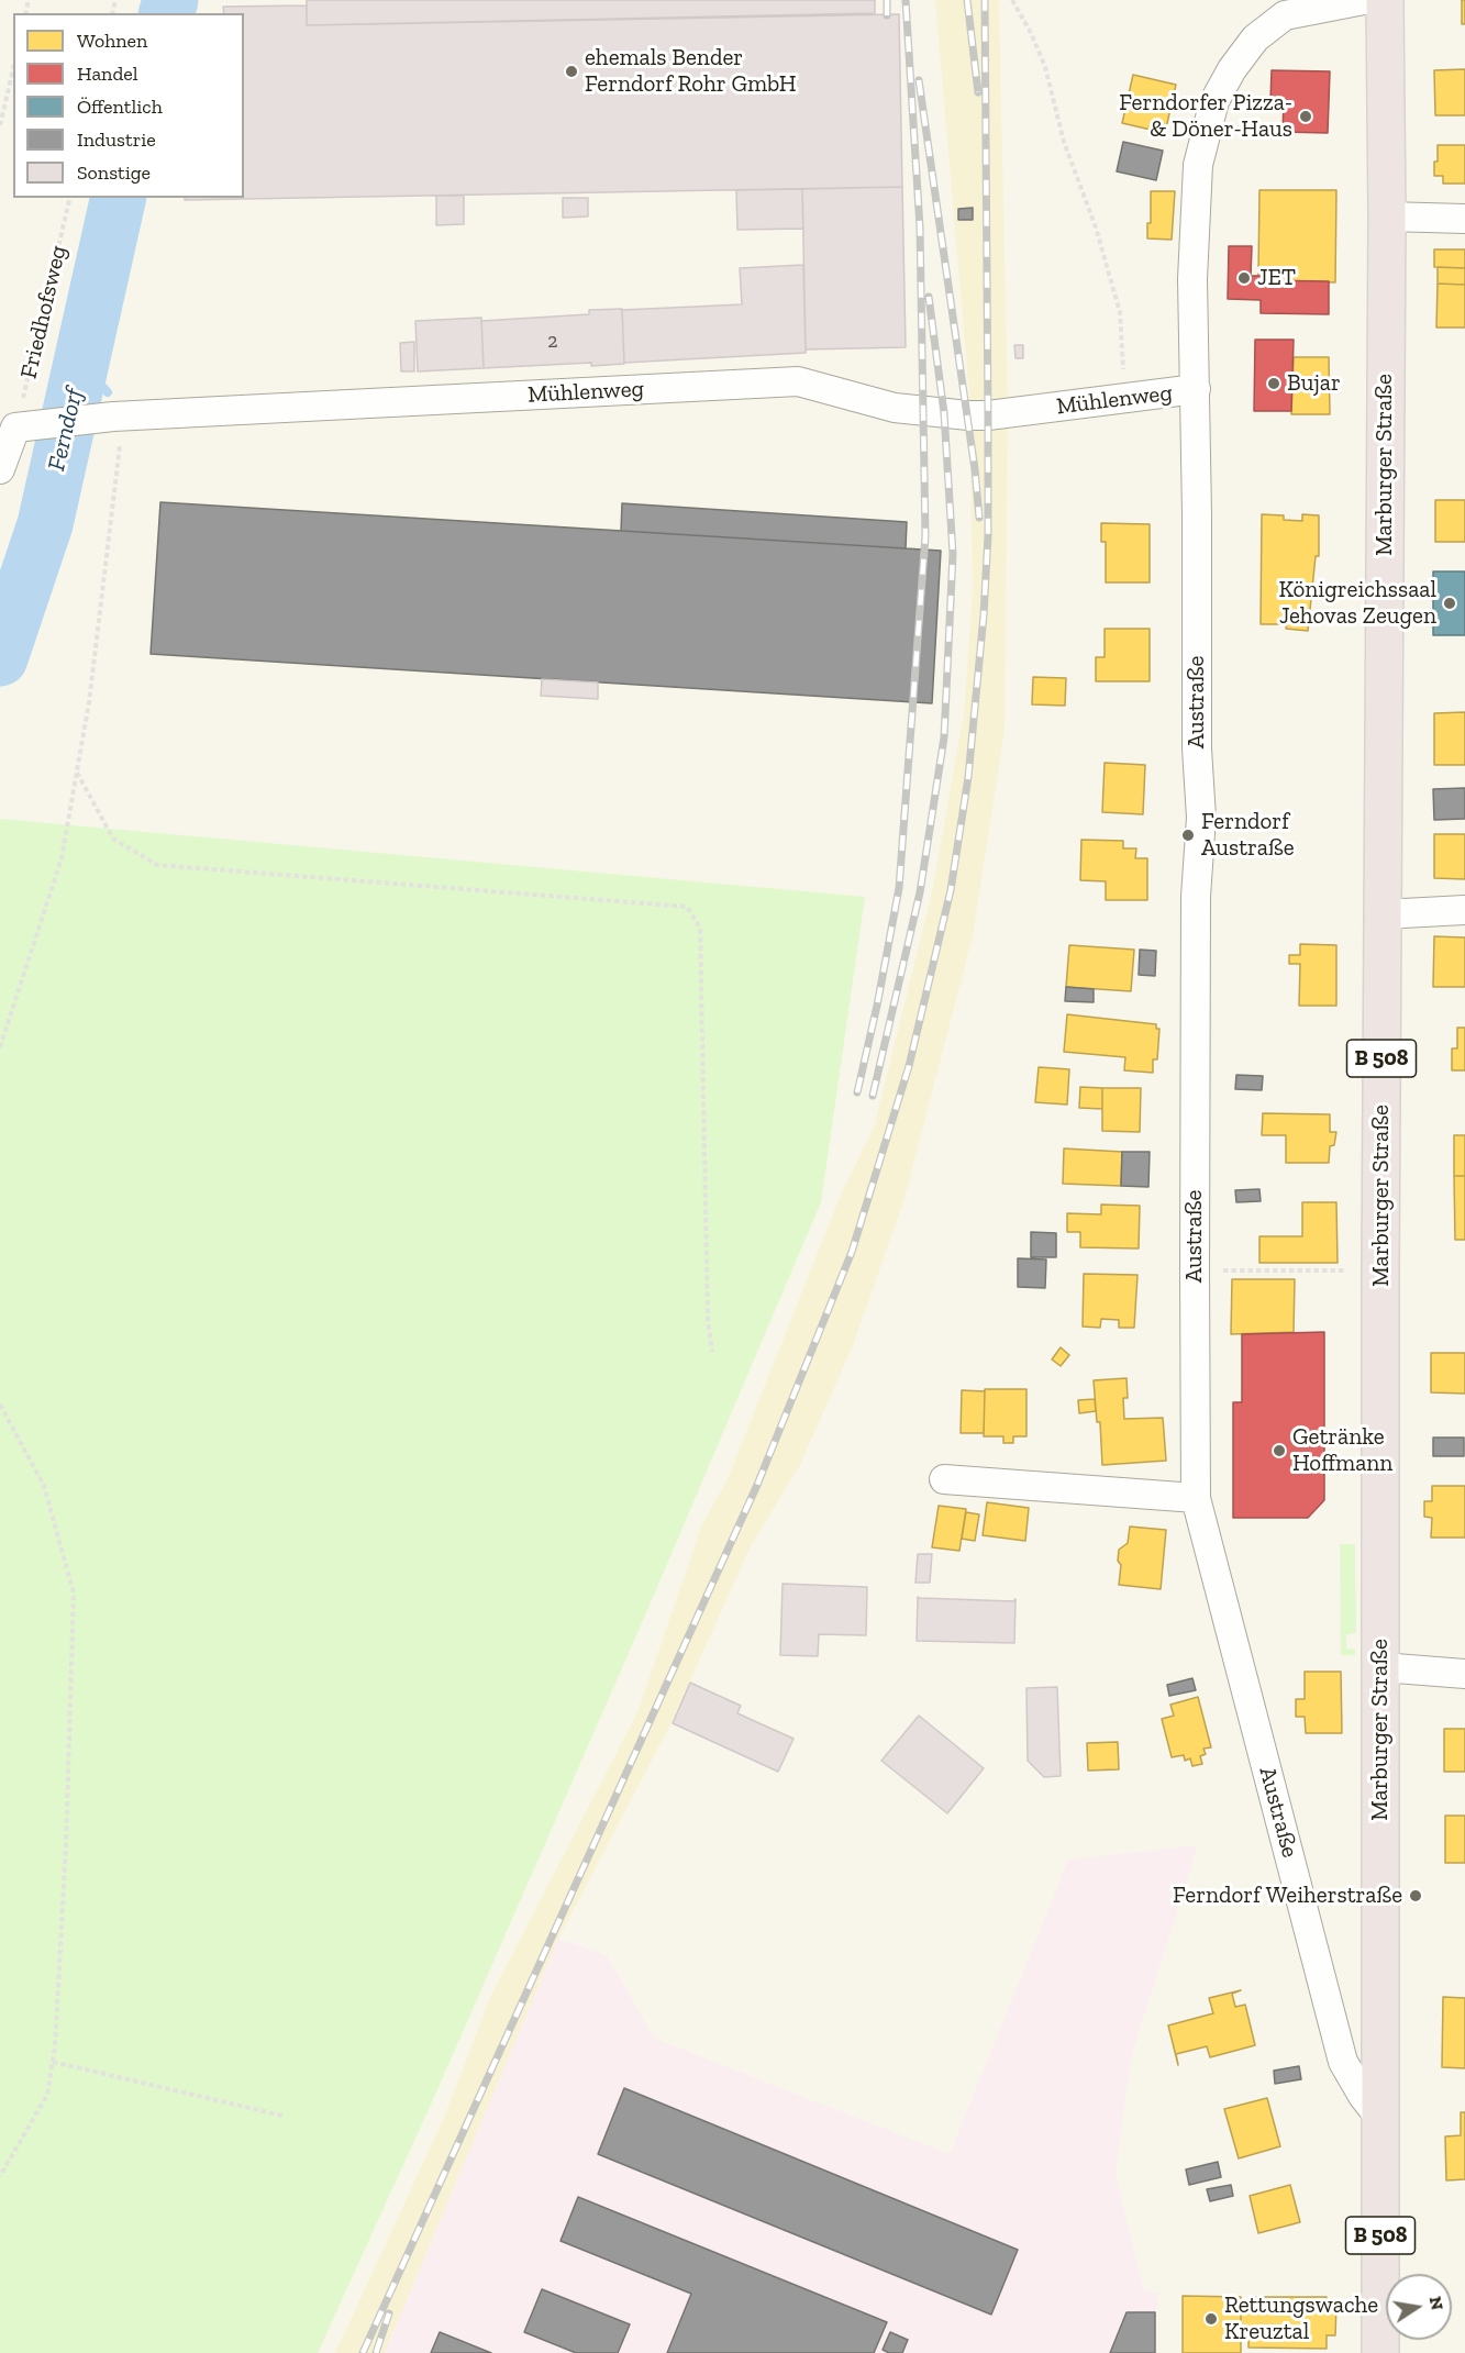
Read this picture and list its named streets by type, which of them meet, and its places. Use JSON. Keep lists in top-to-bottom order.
{
  "streets": {
    "main road": ["Marburger Straße", "B 508"],
    "street": ["Mühlenweg", "Austraße"],
    "path": ["Friedhofsweg"]
  },
  "crossings": [
    ["Friedhofsweg", "Mühlenweg"],
    ["Mühlenweg", "Austraße"],
    ["Marburger Straße", "Austraße"]
  ],
  "water": ["Ferndorf"],
  "places": [
    "ehemals Bender Ferndorf Rohr GmbH",
    "Ferndorfer Pizza- & Döner-Haus",
    "JET",
    "Bujar",
    "Königreichssaal Jehovas Zeugen",
    "Ferndorf Austraße",
    "Getränke Hoffmann",
    "Ferndorf Weiherstraße",
    "Rettungswache Kreuztal"
  ],
  "house_numbers": ["2"],
  "legend": [
    "Wohnen",
    "Handel",
    "Öffentlich",
    "Industrie",
    "Sonstige"
  ],
  "north": "right"
}
